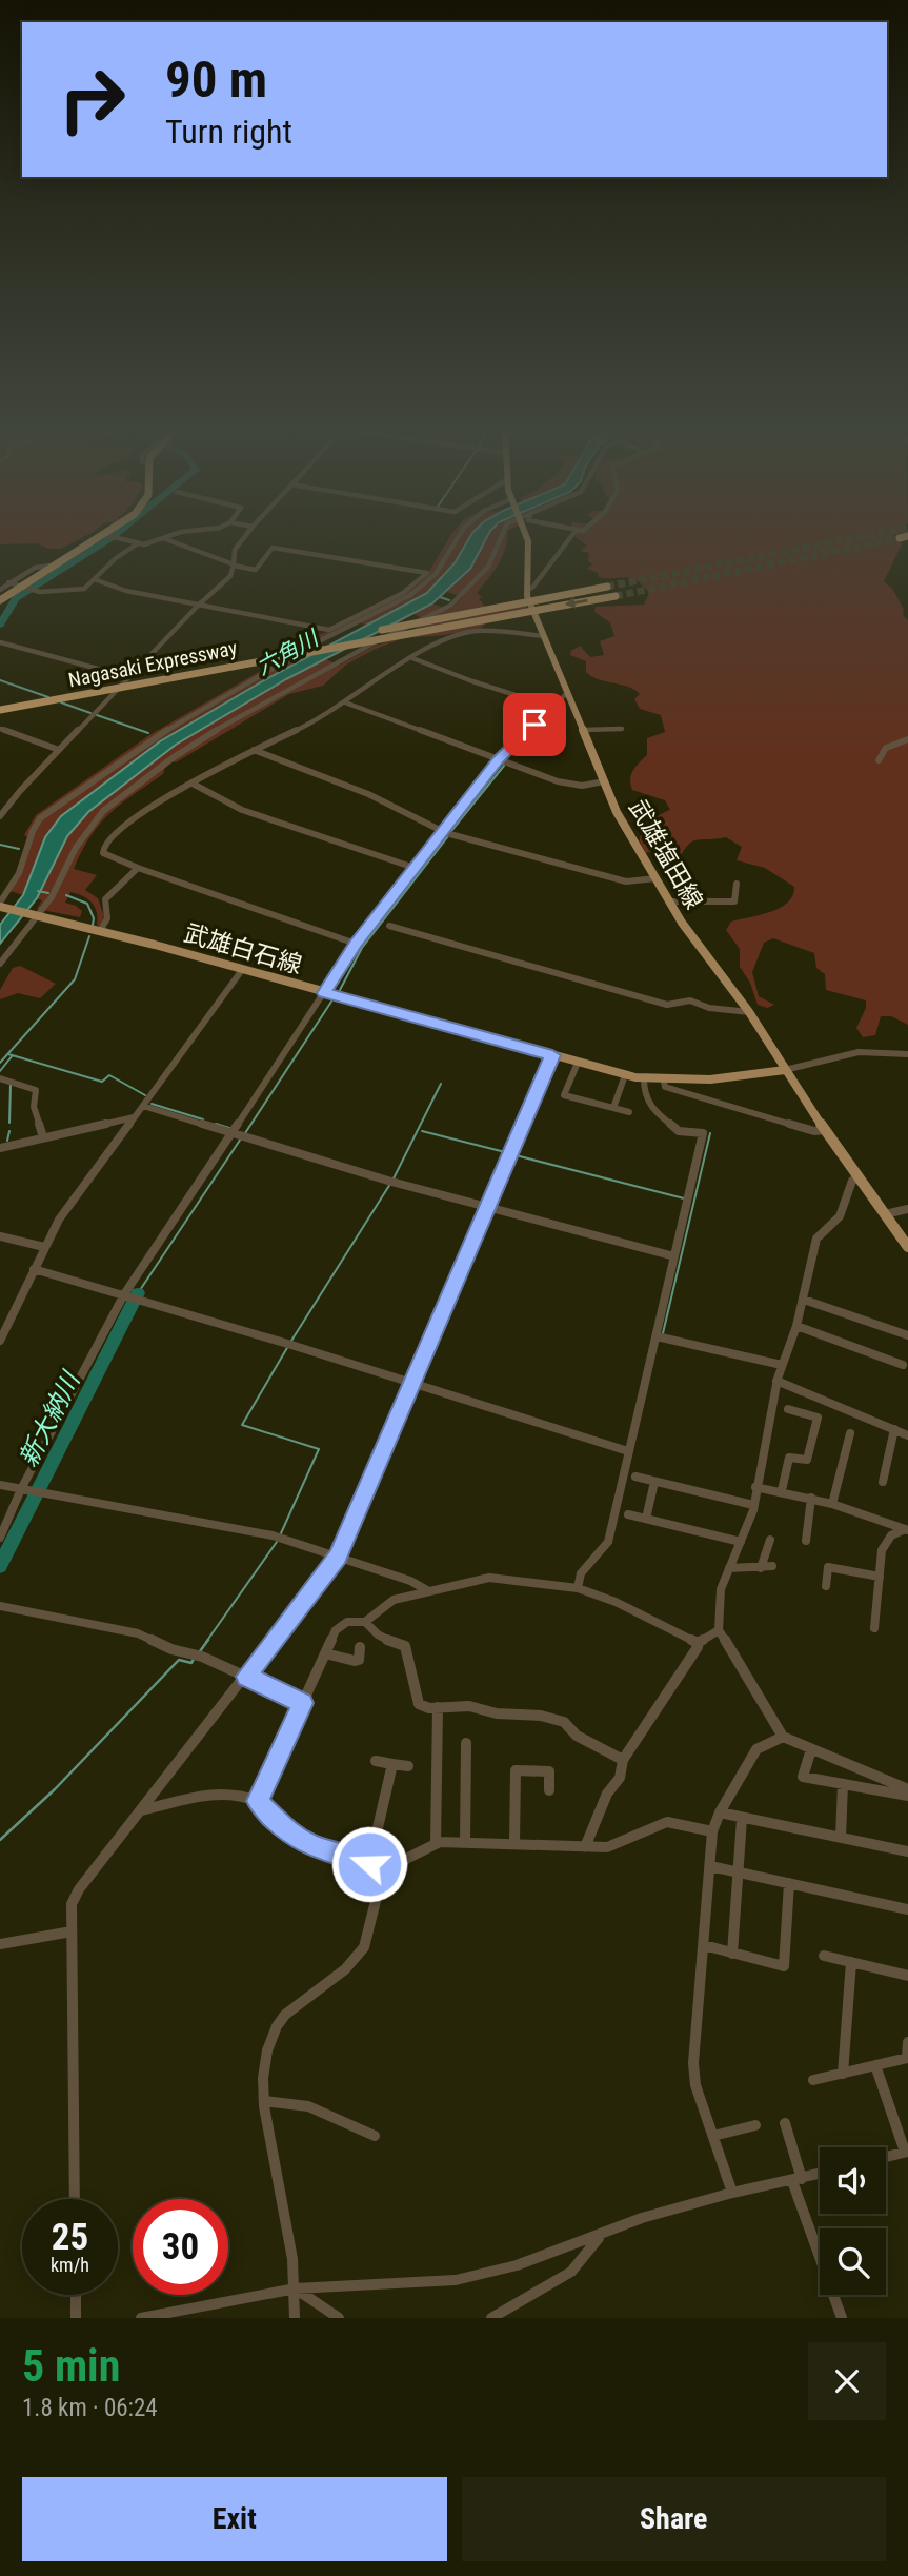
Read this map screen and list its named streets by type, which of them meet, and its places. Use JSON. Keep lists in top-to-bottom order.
{
  "streets": {
    "highway": ["Nagasaki Expressway"],
    "main road": ["武雄塩田線", "武雄白石線"]
  },
  "crossings": [
    ["武雄塩田線", "武雄白石線"]
  ],
  "water": ["六角川", "新大納川"],
  "page": {
    "turn": ["90 m", "Turn right"],
    "speed": "25 km/h",
    "limit": "30",
    "heading": ["5 min", "1.8 km · 06:24"],
    "buttons": ["Exit", "Share"]
  }
}
